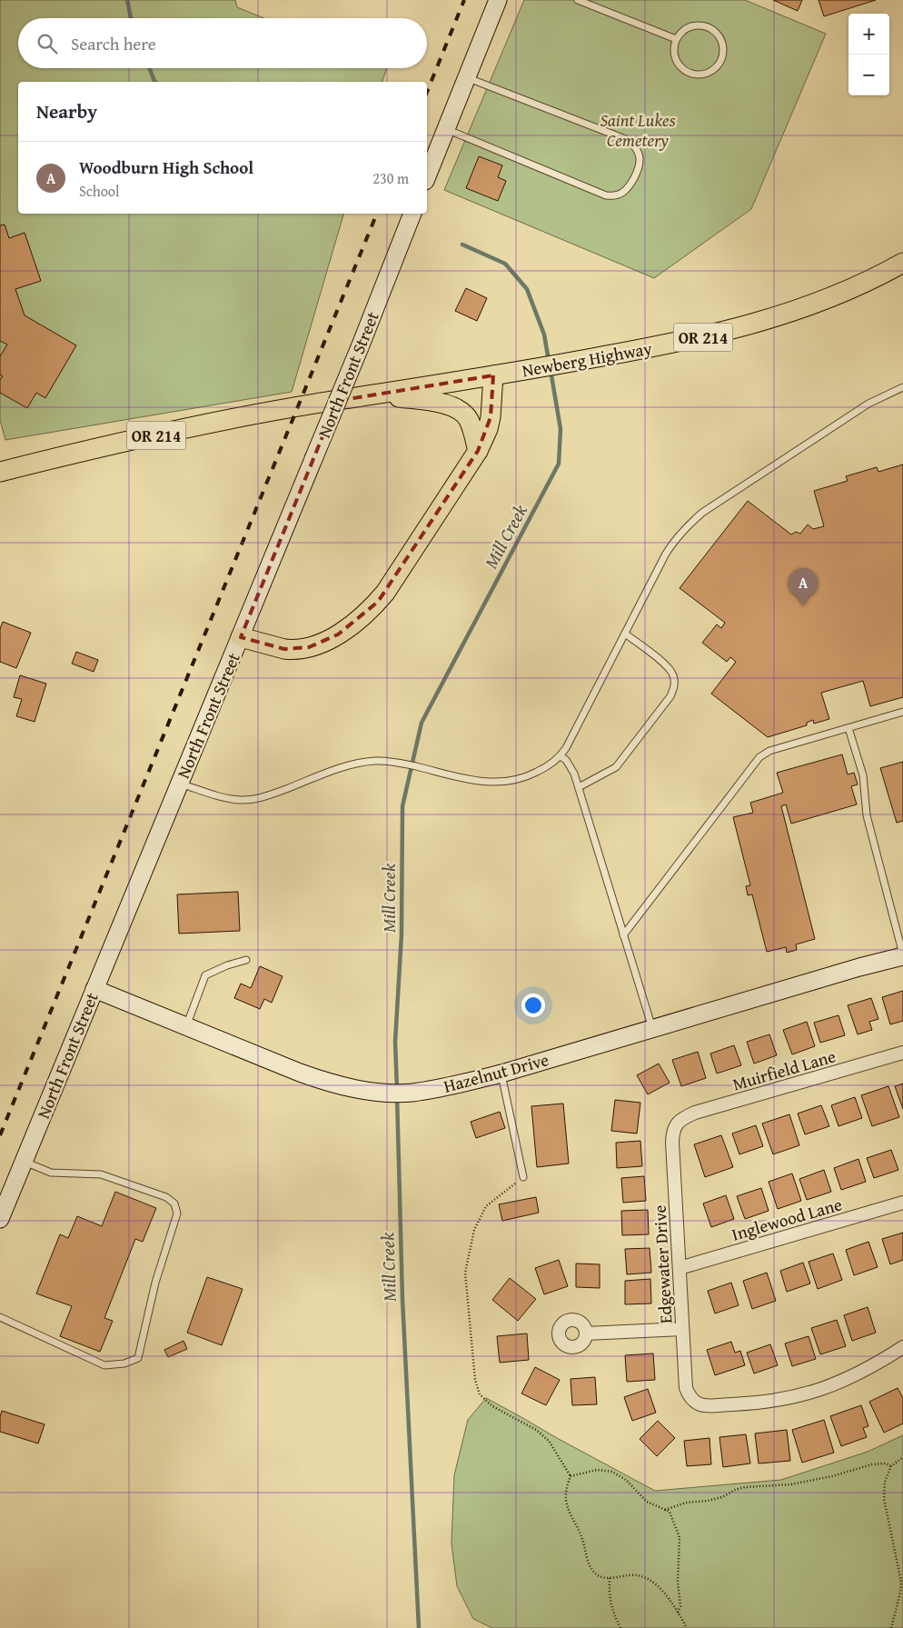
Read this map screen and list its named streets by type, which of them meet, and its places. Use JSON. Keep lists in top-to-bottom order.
{
  "streets": {
    "main road": [
      "OR 214",
      "Newberg Highway",
      "North Front Street",
      "Hazelnut Drive"
    ],
    "street": ["Muirfield Lane", "Inglewood Lane", "Edgewater Drive"]
  },
  "crossings": [
    ["North Front Street", "Hazelnut Drive"],
    ["Muirfield Lane", "Edgewater Drive"],
    ["Inglewood Lane", "Edgewater Drive"]
  ],
  "water": ["Mill Creek"],
  "parks": ["Saint Lukes Cemetery"],
  "page": {
    "map_buttons": ["+", "−"],
    "search": "Search here",
    "heading": "Nearby",
    "list": [
      {
        "mark": "A",
        "name": "Woodburn High School",
        "note": "School",
        "value": "230 m"
      }
    ],
    "pins": "A"
  }
}
